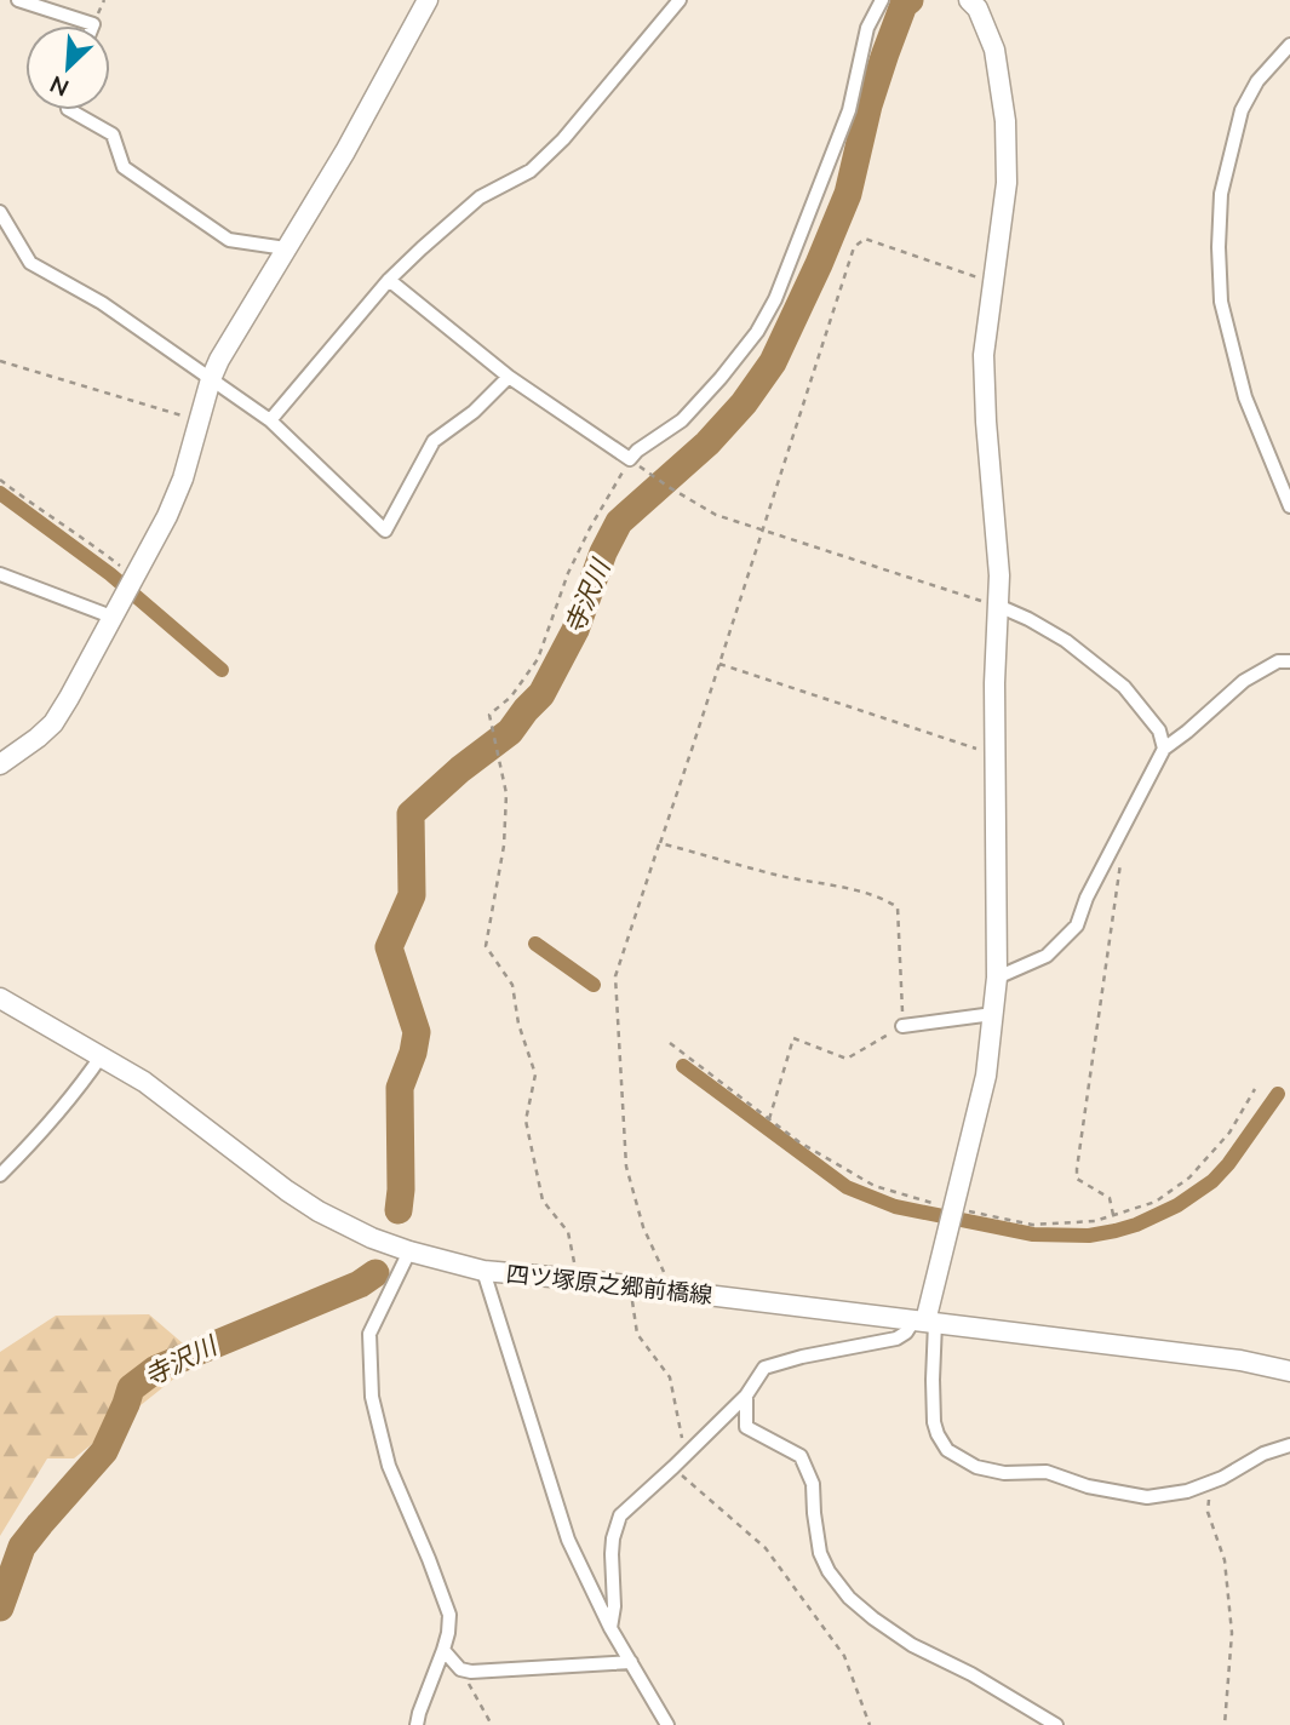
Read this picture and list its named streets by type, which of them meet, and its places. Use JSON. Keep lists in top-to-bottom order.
{
  "streets": {
    "street": ["四ツ塚原之郷前橋線"]
  },
  "water": ["寺沢川"],
  "north": "bottom left"
}
